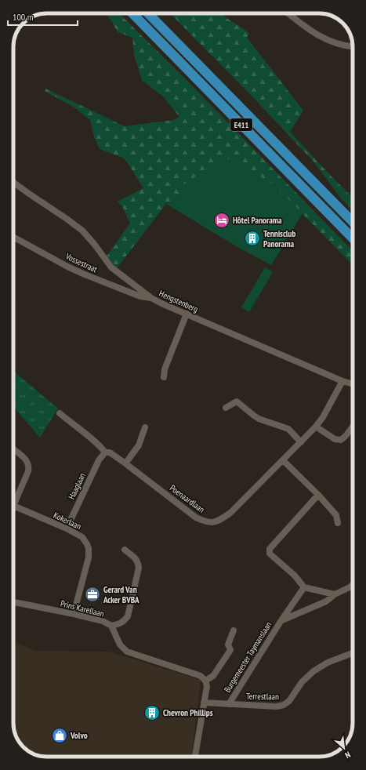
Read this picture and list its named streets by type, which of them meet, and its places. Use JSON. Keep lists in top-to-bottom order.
{
  "streets": {
    "highway": ["E411"],
    "street": [
      "Vossestraat",
      "Hengstenberg",
      "Haaglaan",
      "Poenaardlaan",
      "Kokerlaan",
      "Prins Karellaan",
      "Burgemeester Taymanslaan",
      "Terrestlaan"
    ]
  },
  "crossings": [
    ["Vossestraat", "Hengstenberg"],
    ["Hengstenberg", "Poenaardlaan"],
    ["Haaglaan", "Poenaardlaan"],
    ["Haaglaan", "Kokerlaan"],
    ["Kokerlaan", "Prins Karellaan"],
    ["Burgemeester Taymanslaan", "Terrestlaan"]
  ],
  "places": {
    "hotel": ["Hôtel Panorama"],
    "building": ["Tennisclub Panorama", "Chevron Phillips"],
    "office": ["Gerard Van Acker BVBA"],
    "shop": ["Volvo"]
  },
  "scale_bar": "100 m",
  "north": "bottom right"
}
